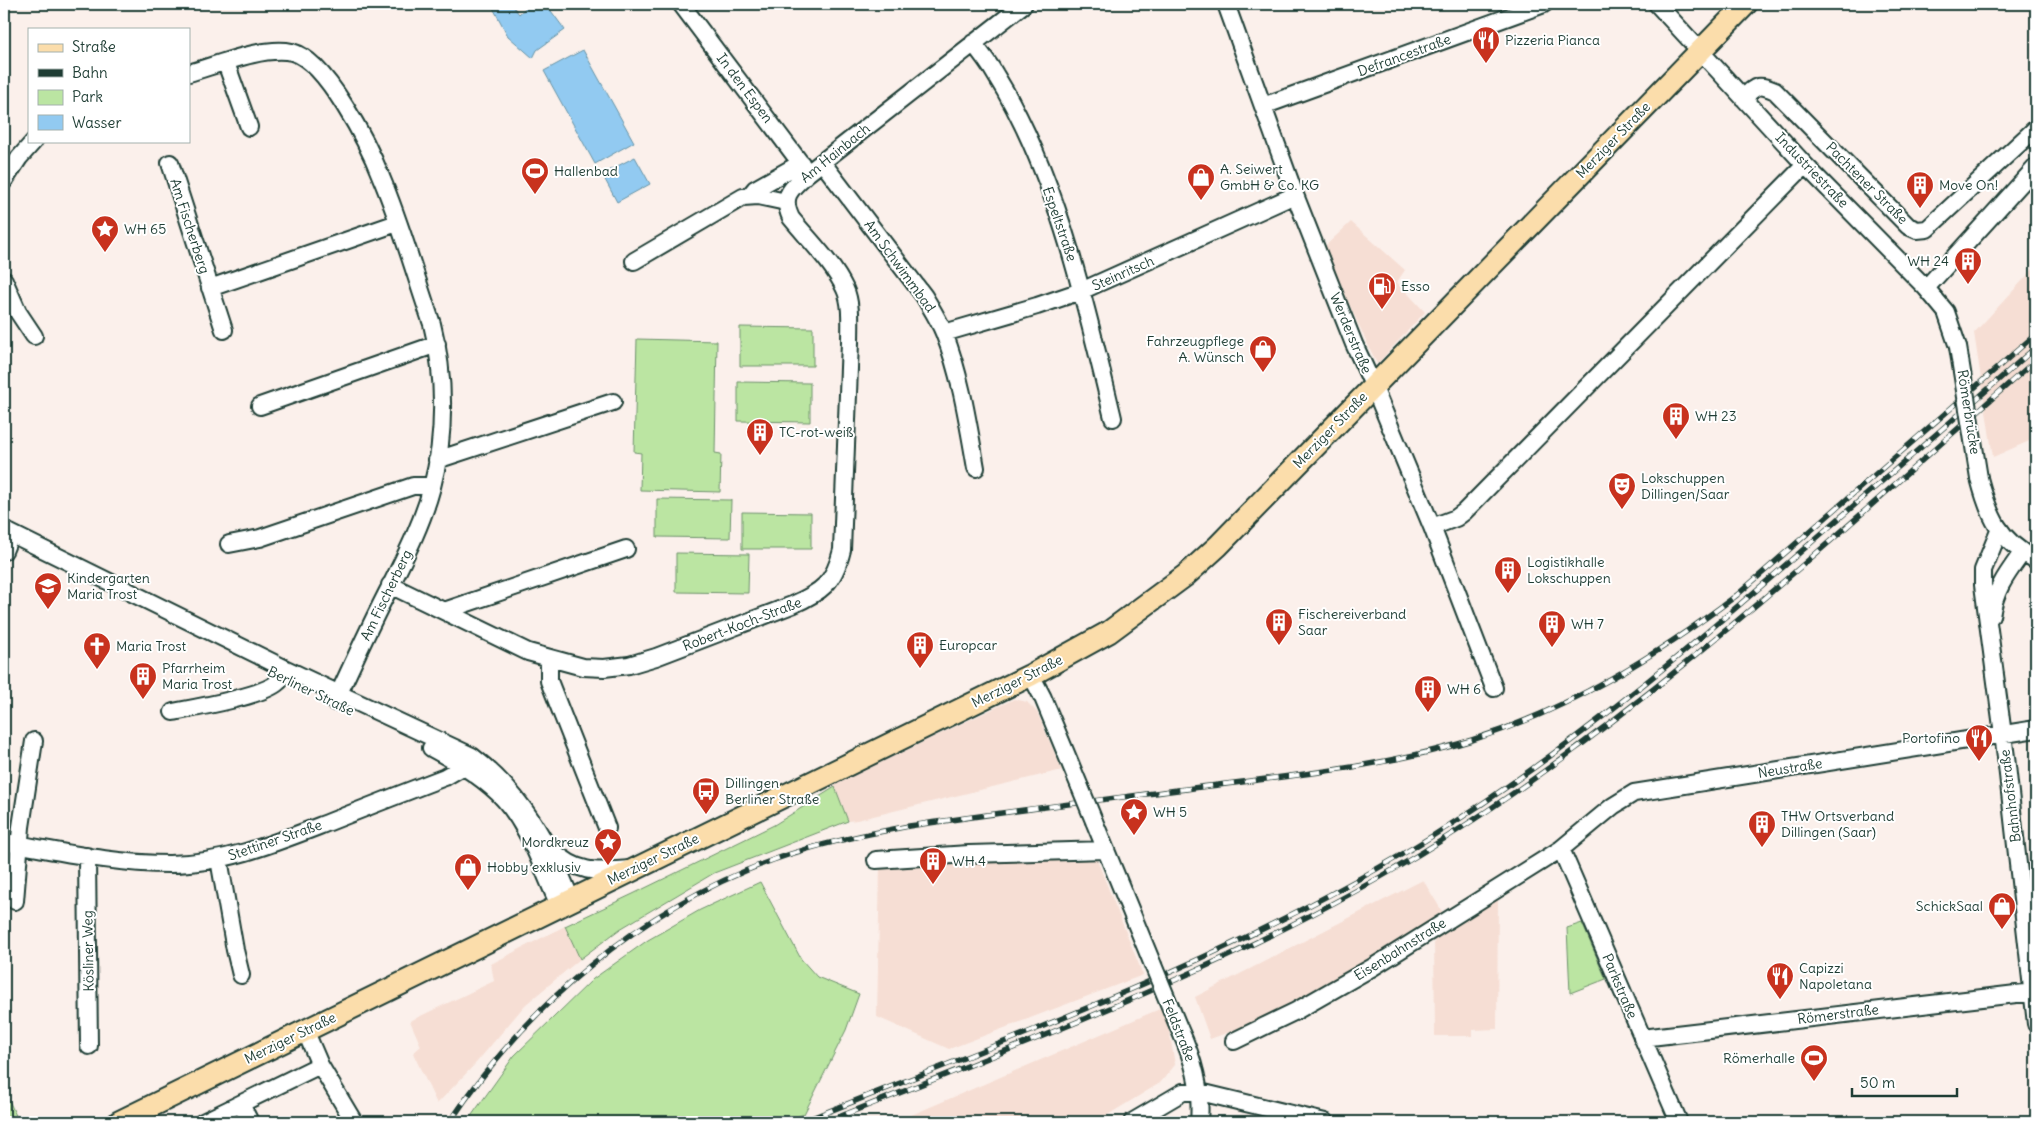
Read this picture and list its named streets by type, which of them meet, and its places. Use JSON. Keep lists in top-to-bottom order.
{
  "streets": {
    "main road": ["Merziger Straße"],
    "street": [
      "Defrancestraße",
      "In den Espen",
      "Am Hainbach",
      "Industriestraße",
      "Pachtener Straße",
      "Espeltstraße",
      "Am Fischerberg",
      "Am Schwimmbad",
      "Steinritsch",
      "Werderstraße",
      "Römerbrücke",
      "Robert-Koch-Straße",
      "Berliner Straße",
      "Neustraße",
      "Bahnhofstraße",
      "Stettiner Straße",
      "Eisenbahnstraße",
      "Kösliner Weg",
      "Parkstraße",
      "Römerstraße",
      "Feldstraße"
    ]
  },
  "crossings": [
    ["Defrancestraße", "Werderstraße"],
    ["In den Espen", "Am Hainbach"],
    ["Merziger Straße", "Industriestraße"],
    ["Merziger Straße", "Werderstraße"],
    ["Merziger Straße", "Berliner Straße"],
    ["Merziger Straße", "Feldstraße"],
    ["Am Hainbach", "Espeltstraße"],
    ["Am Hainbach", "Am Schwimmbad"],
    ["Am Hainbach", "Robert-Koch-Straße"],
    ["Industriestraße", "Pachtener Straße"],
    ["Industriestraße", "Römerbrücke"],
    ["Espeltstraße", "Steinritsch"],
    ["Am Fischerberg", "Robert-Koch-Straße"],
    ["Am Fischerberg", "Berliner Straße"],
    ["Am Schwimmbad", "Steinritsch"],
    ["Steinritsch", "Werderstraße"],
    ["Römerbrücke", "Bahnhofstraße"],
    ["Berliner Straße", "Stettiner Straße"],
    ["Neustraße", "Bahnhofstraße"],
    ["Neustraße", "Eisenbahnstraße"],
    ["Neustraße", "Parkstraße"],
    ["Bahnhofstraße", "Römerstraße"],
    ["Stettiner Straße", "Kösliner Weg"],
    ["Eisenbahnstraße", "Parkstraße"],
    ["Parkstraße", "Römerstraße"]
  ],
  "places": {
    "restaurant": ["Pizzeria Pianca", "Portofino", "Capizzi Napoletana"],
    "sports": ["Hallenbad", "Römerhalle"],
    "shop": [
      "A. Seiwert GmbH & Co. KG",
      "Fahrzeugpflege A. Wünsch",
      "Hobby exklusiv",
      "SchickSaal"
    ],
    "building": [
      "Move On!",
      "WH 24",
      "WH 23",
      "TC-rot-weiß",
      "Logistikhalle Lokschuppen",
      "Fischereiverband Saar",
      "WH 7",
      "Europcar",
      "Pfarrheim Maria Trost",
      "WH 6",
      "THW Ortsverband Dillingen (Saar)",
      "WH 4"
    ],
    "place": ["WH 65", "WH 5", "Mordkreuz"],
    "fuel station": ["Esso"],
    "theatre": ["Lokschuppen Dillingen/Saar"],
    "school or university": ["Kindergarten Maria Trost"],
    "church": ["Maria Trost"],
    "bus stop": ["Dillingen Berliner Straße"]
  },
  "legend": [
    "Straße",
    "Bahn",
    "Park",
    "Wasser"
  ],
  "scale_bar": "50 m"
}
